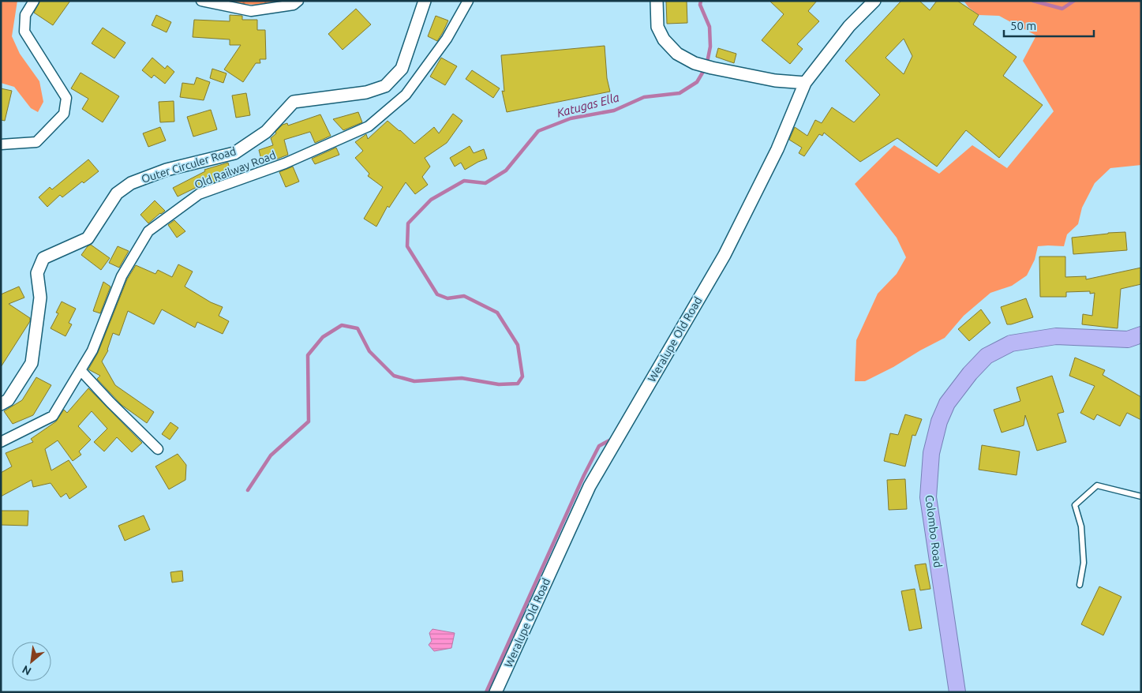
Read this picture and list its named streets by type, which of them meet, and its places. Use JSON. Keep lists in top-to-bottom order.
{
  "streets": {
    "highway": ["Colombo Road"],
    "street": ["Outer Circuler Road", "Old Railway Road", "Weralupe Old Road"]
  },
  "water": ["Katugas Ella"],
  "scale_bar": "50 m",
  "north": "bottom left"
}
